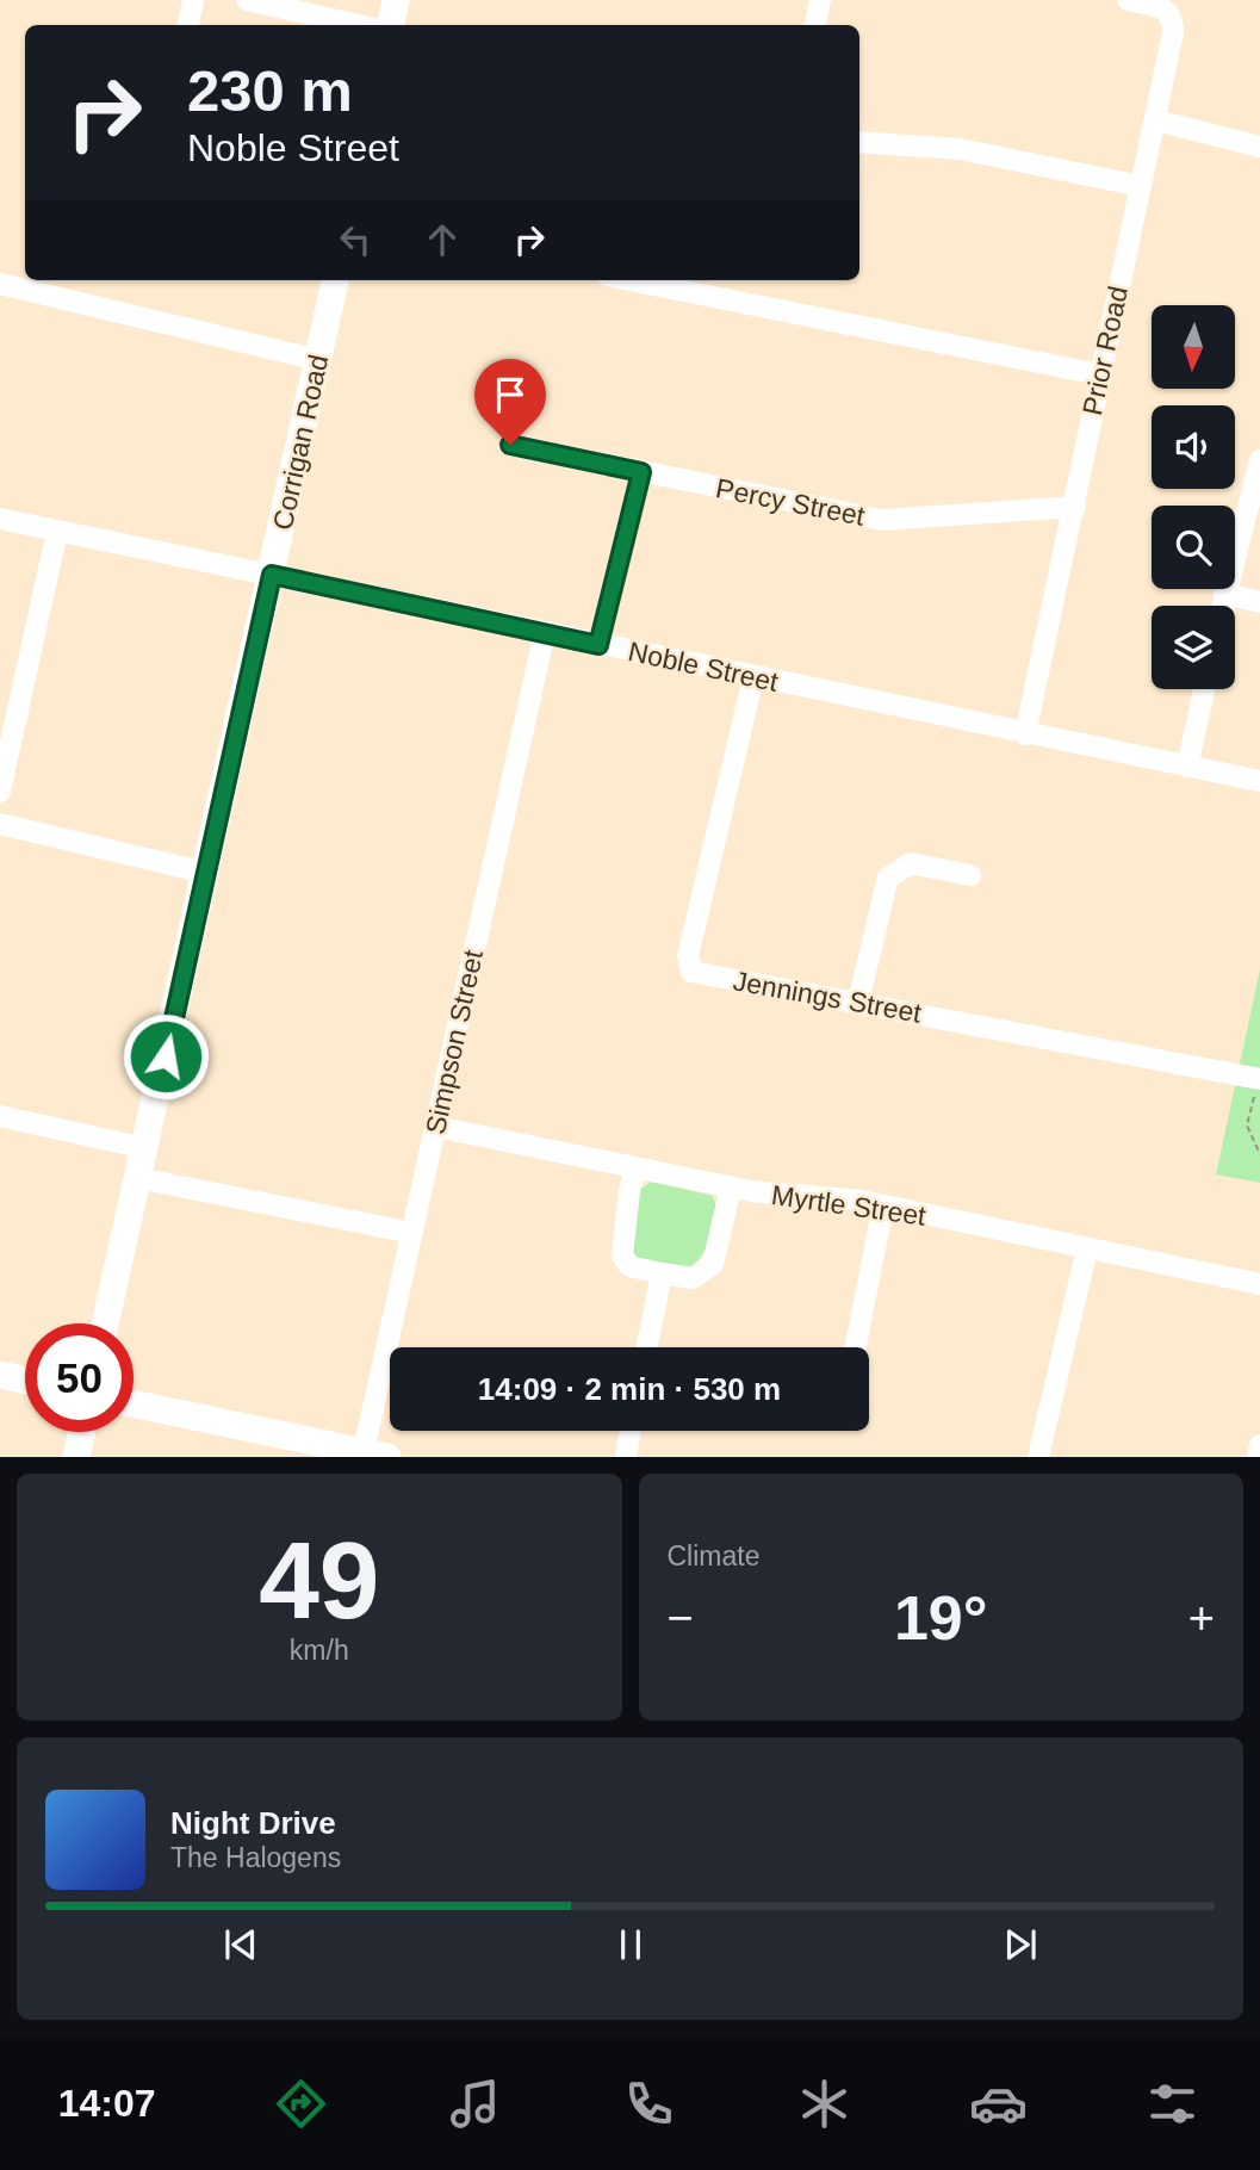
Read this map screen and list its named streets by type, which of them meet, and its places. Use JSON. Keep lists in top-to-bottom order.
{
  "streets": {
    "main road": ["Corrigan Road"],
    "street": [
      "Prior Road",
      "Percy Street",
      "Noble Street",
      "Jennings Street",
      "Simpson Street",
      "Myrtle Street"
    ]
  },
  "crossings": [
    ["Prior Road", "Percy Street"],
    ["Prior Road", "Noble Street"],
    ["Corrigan Road", "Noble Street"],
    ["Noble Street", "Jennings Street"],
    ["Noble Street", "Simpson Street"],
    ["Simpson Street", "Myrtle Street"]
  ],
  "north": "bottom",
  "page": {
    "turn": ["230 m", "Noble Street"],
    "limit": "50",
    "trip": "14:09 · 2 min · 530 m",
    "tile": [
      ["49", "km/h"],
      "Climate"
    ],
    "heat": ["−", "19°", "+"],
    "song": ["Night Drive", "The Halogens"],
    "tabs": "14:07"
  }
}
